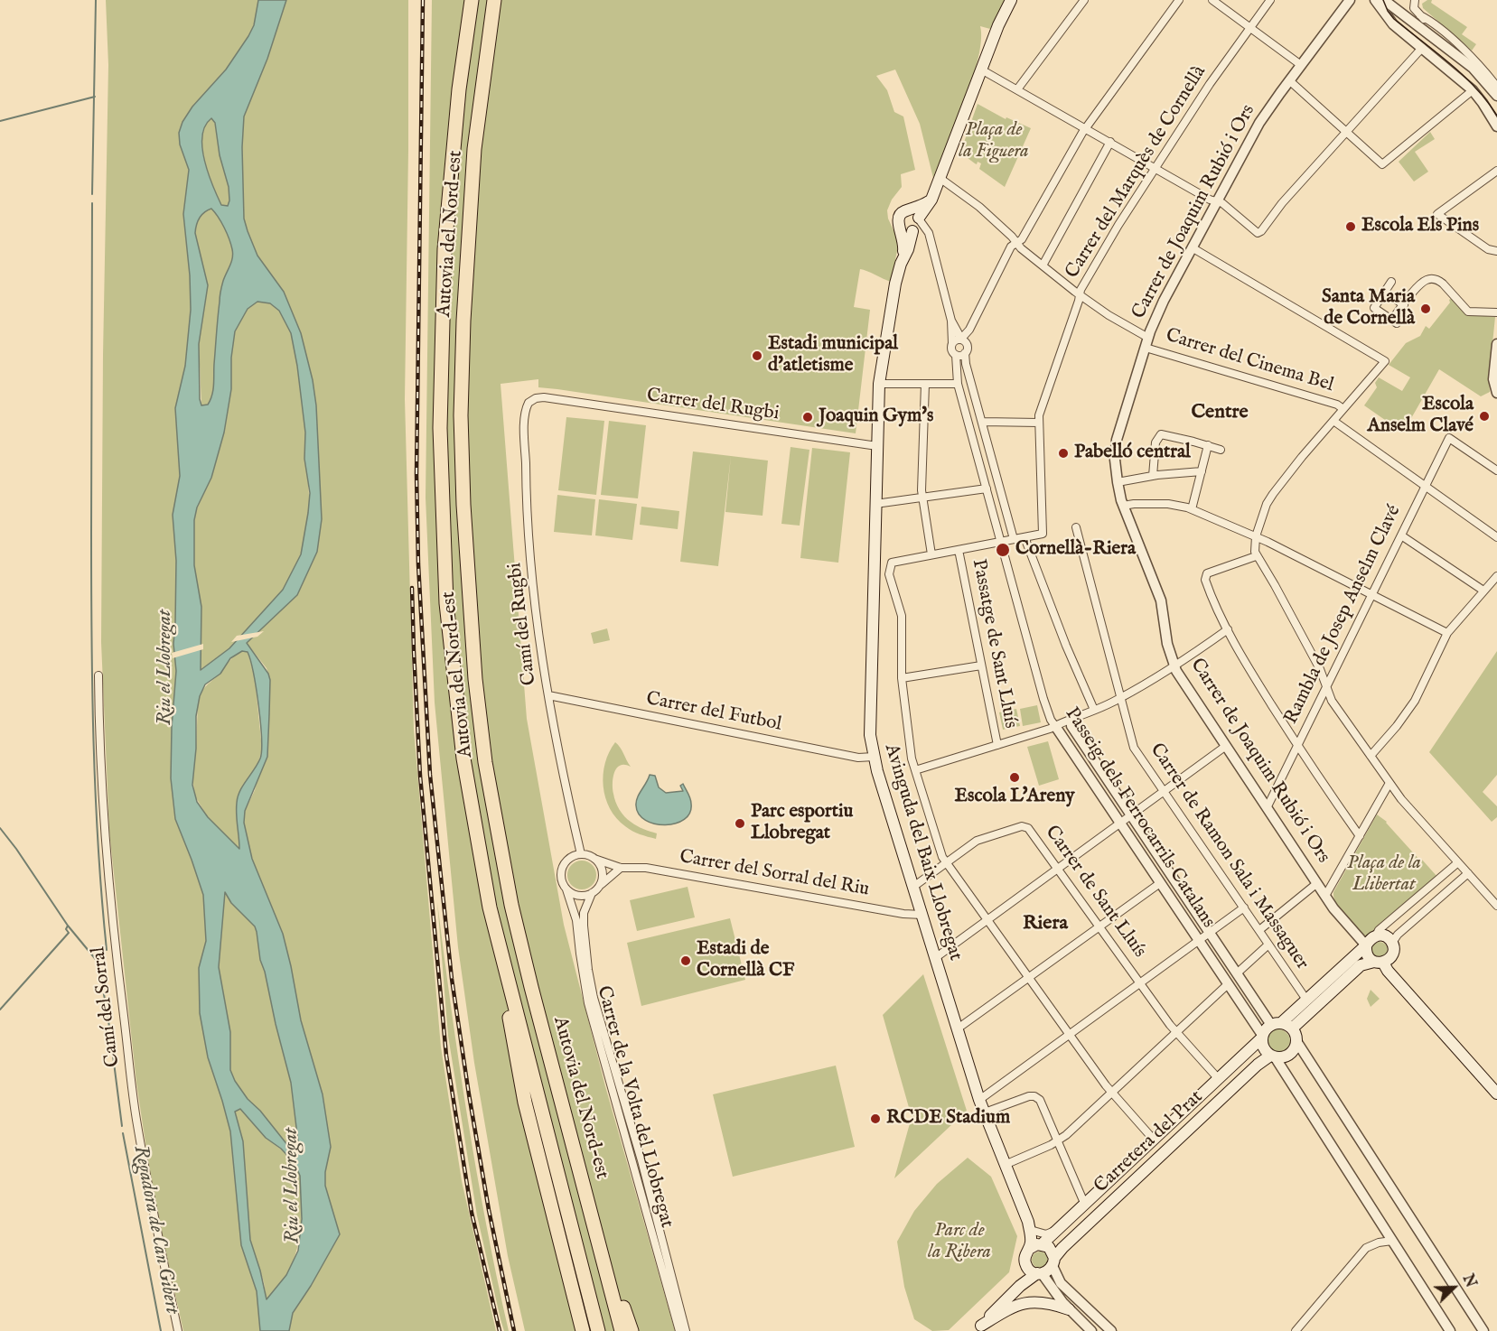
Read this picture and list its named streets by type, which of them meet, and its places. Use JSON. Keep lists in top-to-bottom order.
{
  "streets": {
    "highway": ["Autovia del Nord-est"],
    "main road": ["Avinguda del Baix Llobregat", "Carretera del Prat"],
    "street": [
      "Carrer del Marquès de Cornellà",
      "Carrer de Joaquim Rubió i Ors",
      "Carrer del Cinema Bel",
      "Carrer del Rugbi",
      "Rambla de Josep Anselm Clavé",
      "Camí del Rugbi",
      "Passatge de Sant Lluís",
      "Carrer del Futbol",
      "Passeig dels Ferrocarrils Catalans",
      "Carrer de Ramon Sala i Massaguer",
      "Carrer del Sorral del Riu",
      "Carrer de Sant Lluís",
      "Camí del Sorral",
      "Carrer de la Volta del Llobregat"
    ]
  },
  "crossings": [
    ["Carrer del Marquès de Cornellà", "Carrer del Cinema Bel"],
    ["Carrer de Joaquim Rubió i Ors", "Carrer del Cinema Bel"],
    ["Carrer de Joaquim Rubió i Ors", "Rambla de Josep Anselm Clavé"],
    ["Carrer del Cinema Bel", "Avinguda del Baix Llobregat"],
    ["Carrer del Rugbi", "Camí del Rugbi"],
    ["Carrer del Rugbi", "Avinguda del Baix Llobregat"],
    ["Camí del Rugbi", "Carrer del Futbol"],
    ["Camí del Rugbi", "Carrer del Sorral del Riu"],
    ["Camí del Rugbi", "Carrer de la Volta del Llobregat"],
    ["Carrer del Futbol", "Avinguda del Baix Llobregat"],
    ["Passeig dels Ferrocarrils Catalans", "Carretera del Prat"],
    ["Avinguda del Baix Llobregat", "Carrer del Sorral del Riu"],
    ["Avinguda del Baix Llobregat", "Carrer de Sant Lluís"],
    ["Avinguda del Baix Llobregat", "Carretera del Prat"],
    ["Carrer del Sorral del Riu", "Carrer de la Volta del Llobregat"],
    ["Carrer de Sant Lluís", "Carretera del Prat"]
  ],
  "districts": ["Centre", "Riera"],
  "water": ["Riu el Llobregat", "Regadora de Can Gibert"],
  "parks": ["Plaça de la Figuera", "Plaça de la Llibertat", "Parc de la Ribera"],
  "places": [
    "Escola Els Pins",
    "Santa Maria de Cornellà",
    "Estadi municipal d'atletisme",
    "Escola Anselm Clavé",
    "Joaquin Gym's",
    "Pabelló central",
    "Cornellà-Riera",
    "Escola L'Areny",
    "Parc esportiu Llobregat",
    "Estadi de Cornellà CF",
    "RCDE Stadium"
  ],
  "north": "top right"
}
